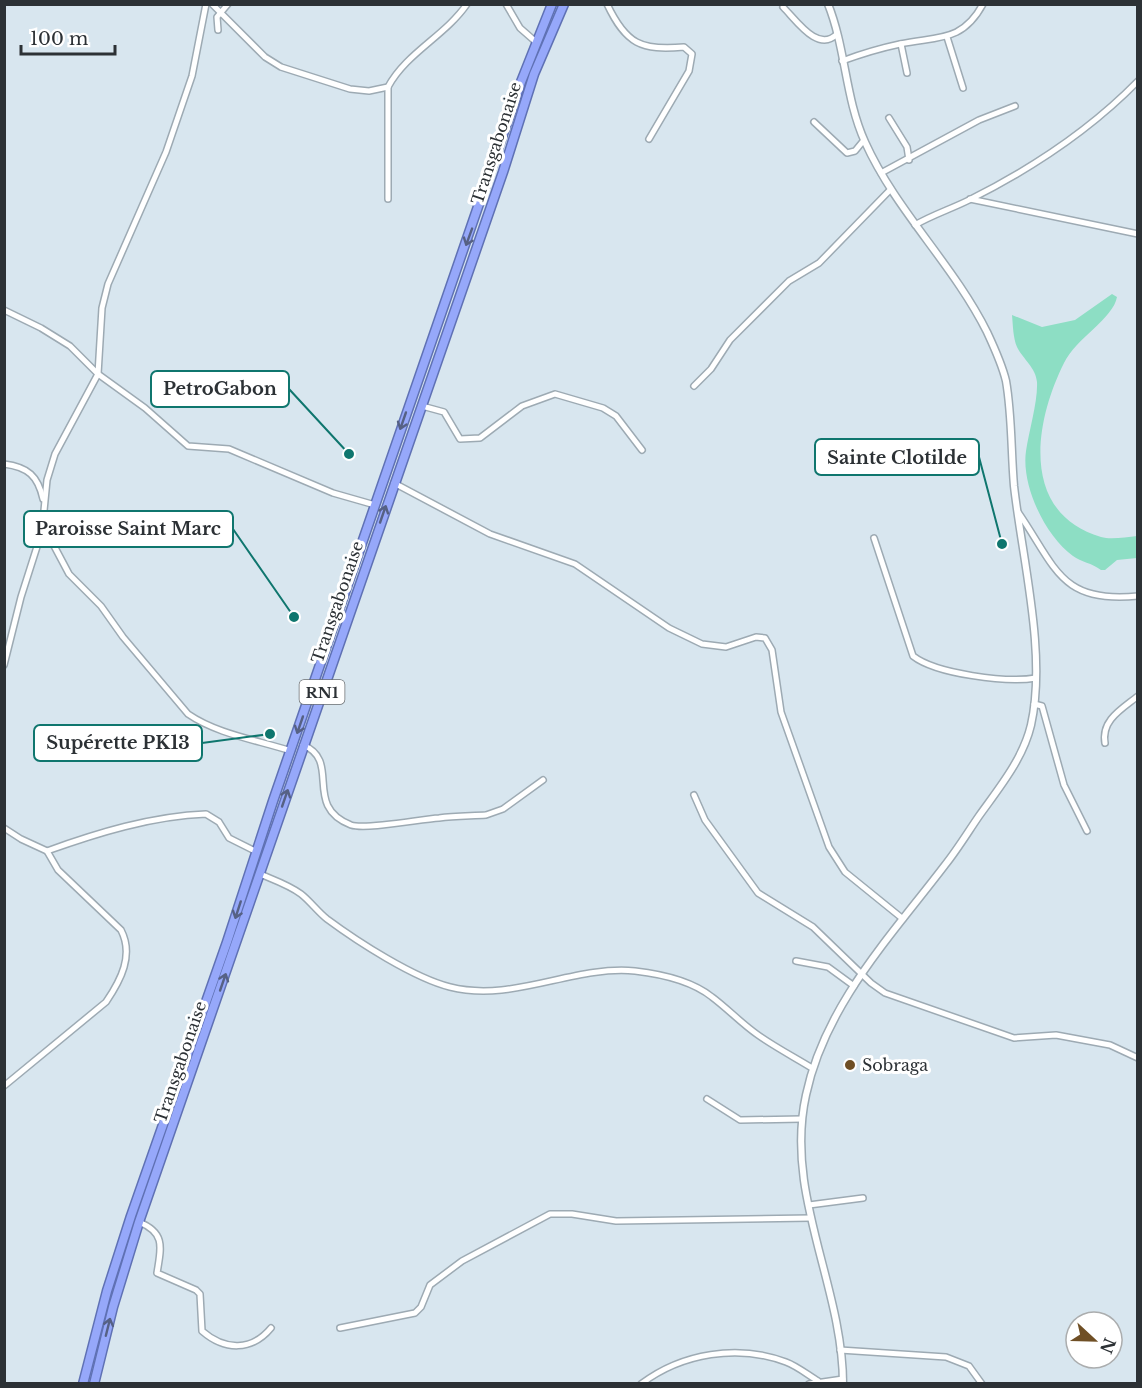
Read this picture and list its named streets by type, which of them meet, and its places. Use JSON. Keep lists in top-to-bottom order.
{
  "streets": {
    "highway": ["Transgabonaise", "RN1"]
  },
  "places": [
    "PetroGabon",
    "Sainte Clotilde",
    "Paroisse Saint Marc",
    "Supérette PK13",
    "Sobraga"
  ],
  "scale_bar": "100 m",
  "north": "right"
}
